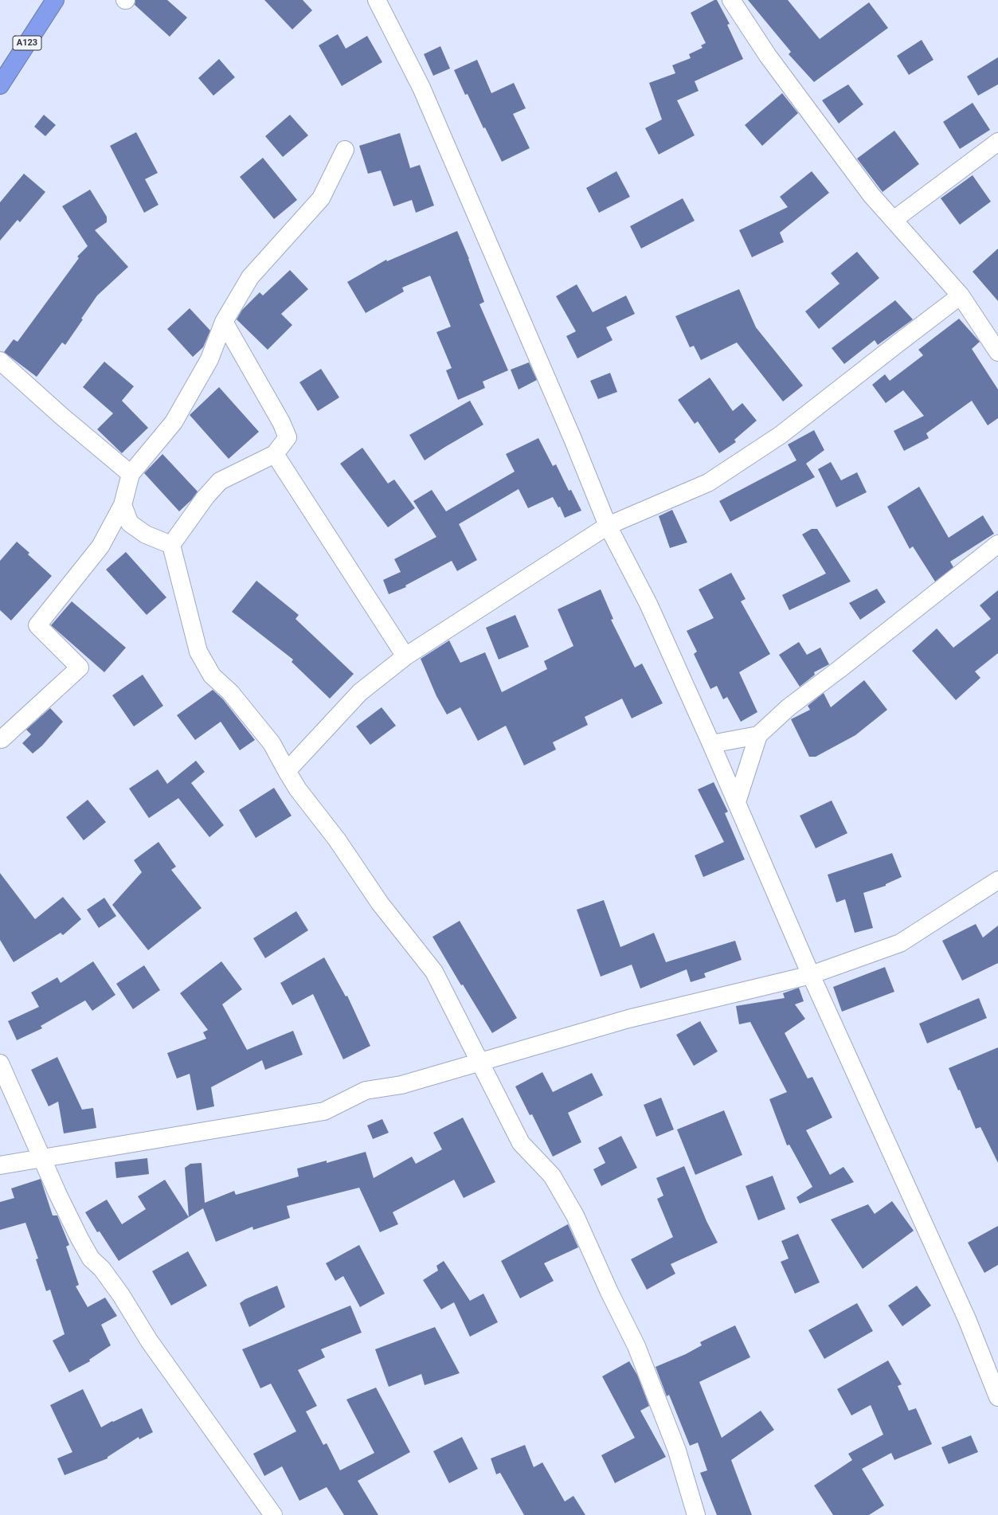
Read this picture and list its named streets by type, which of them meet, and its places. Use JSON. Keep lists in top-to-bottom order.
{
  "streets": {
    "highway": ["A123"]
  }
}
